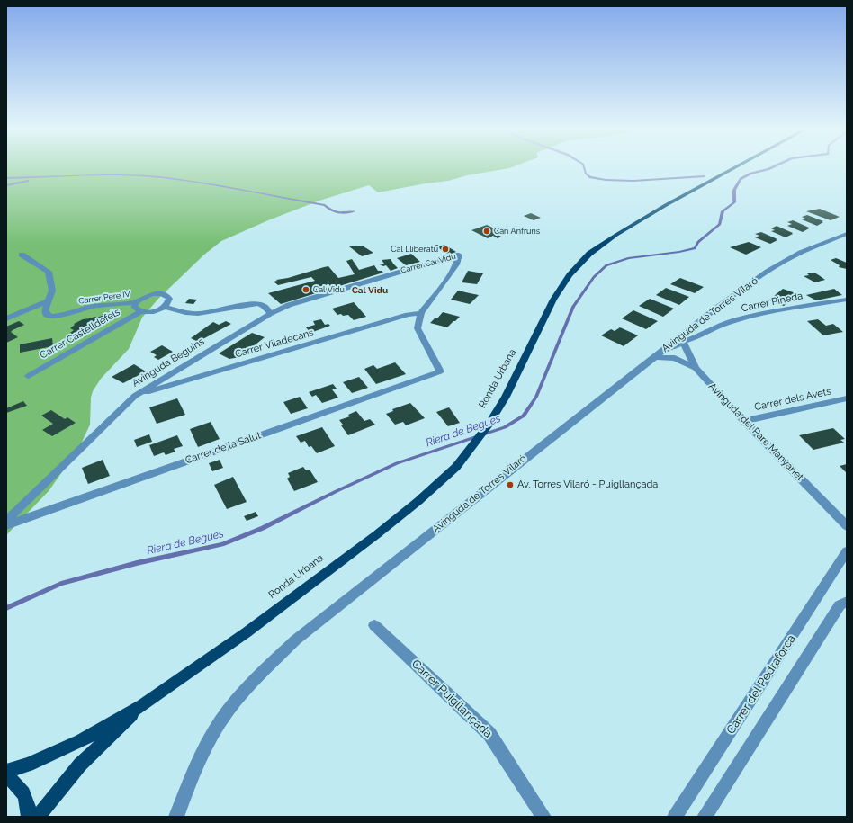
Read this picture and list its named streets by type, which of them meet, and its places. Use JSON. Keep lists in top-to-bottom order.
{
  "streets": {
    "main road": ["Ronda Urbana"],
    "street": [
      "Carrer Cal Vidu",
      "Carrer Pere IV",
      "Carrer Pineda",
      "Avinguda de Torres Vilaró",
      "Carrer Castelldefels",
      "Carrer Viladecans",
      "Avinguda Beguins",
      "Carrer dels Avets",
      "Avinguda del Pare Manyanet",
      "Carrer de la Salut",
      "Carrer del Pedraforca",
      "Carrer Puigllançada"
    ]
  },
  "crossings": [
    ["Carrer Cal Vidu", "Carrer Viladecans"],
    ["Carrer Cal Vidu", "Avinguda Beguins"],
    ["Carrer Cal Vidu", "Carrer de la Salut"],
    ["Carrer Pineda", "Avinguda de Torres Vilaró"],
    ["Carrer Pineda", "Avinguda del Pare Manyanet"],
    ["Avinguda de Torres Vilaró", "Avinguda del Pare Manyanet"],
    ["Carrer Viladecans", "Avinguda Beguins"],
    ["Carrer dels Avets", "Avinguda del Pare Manyanet"]
  ],
  "districts": ["Cal Vidu"],
  "water": ["Riera de Begues"],
  "places": [
    "Can Anfruns",
    "Cal Lliberatu",
    "Cal Vidu",
    "Av. Torres Vilaró - Puigllançada"
  ]
}
